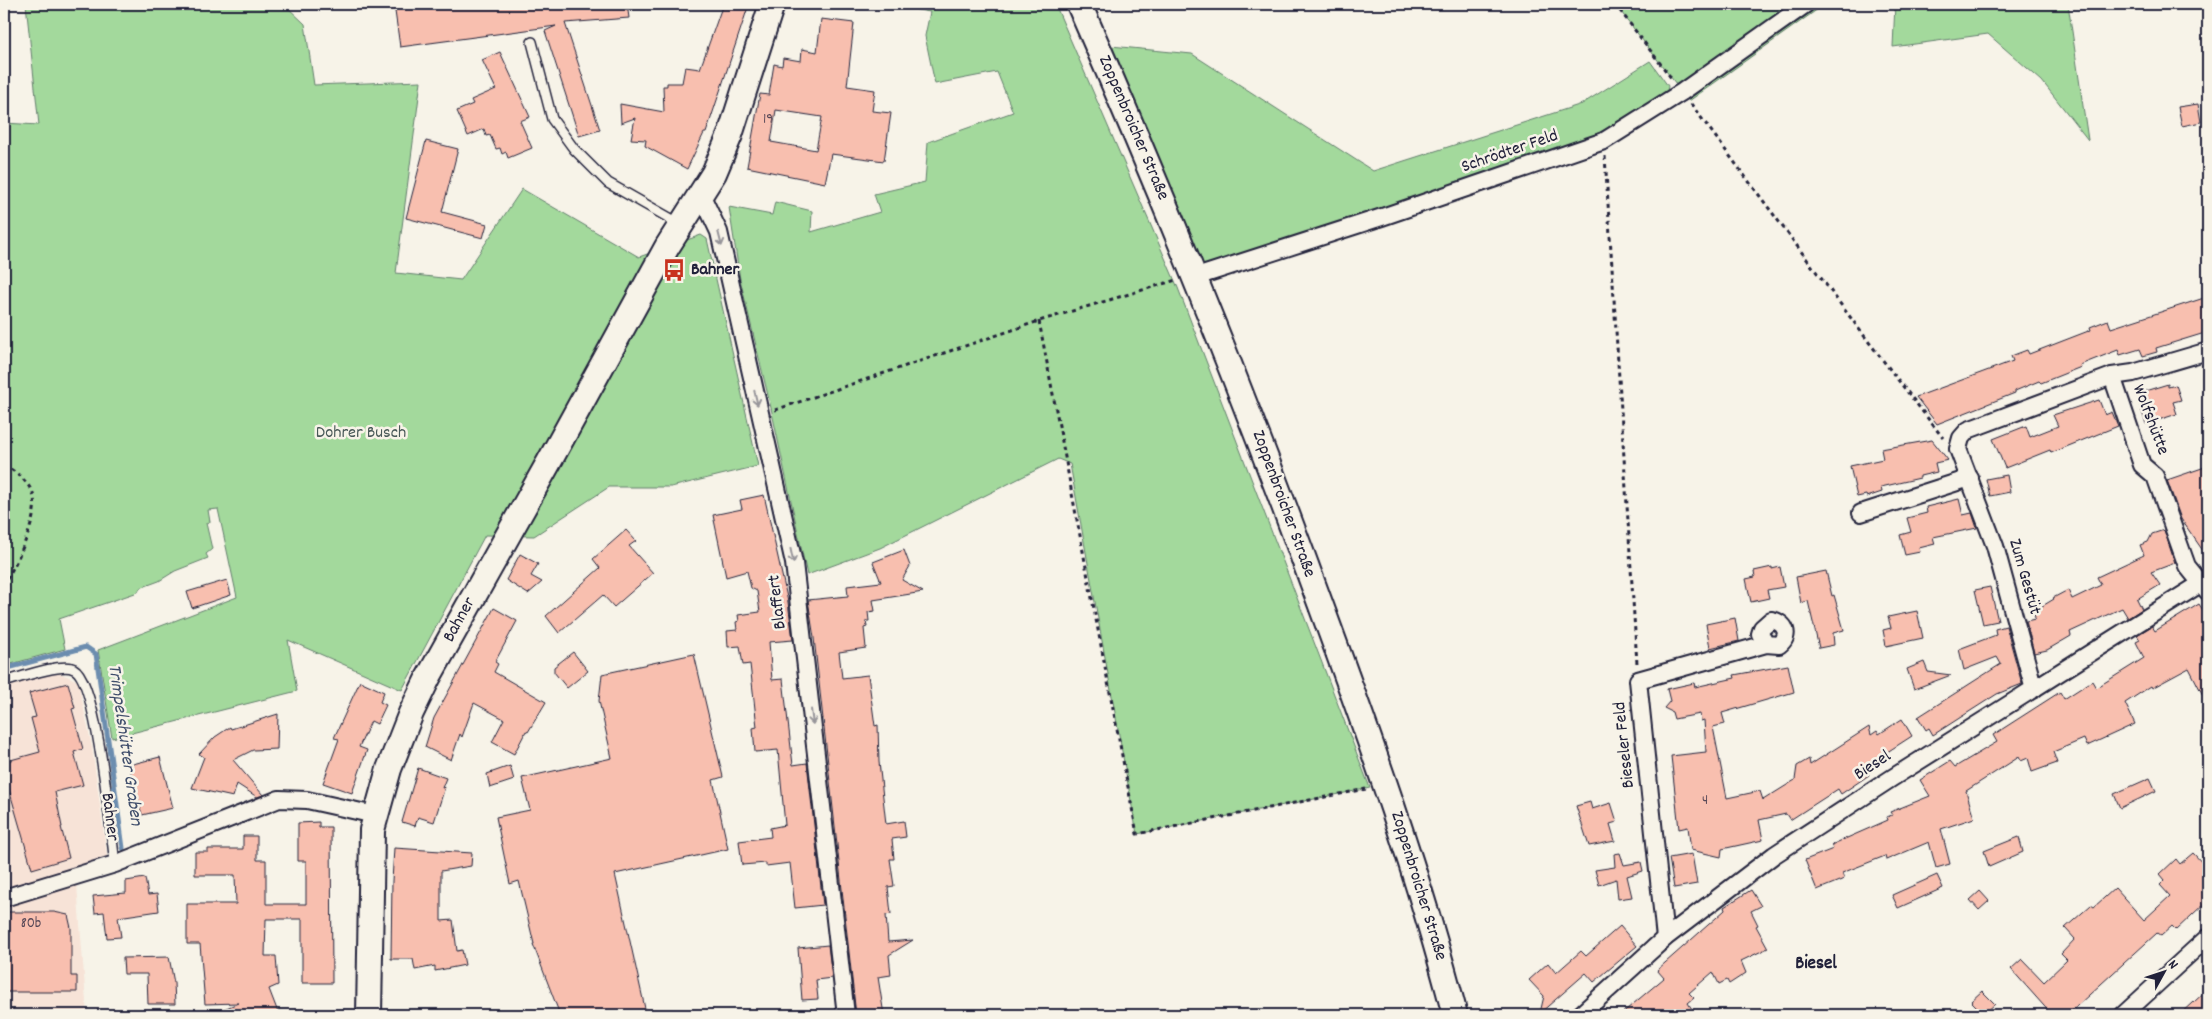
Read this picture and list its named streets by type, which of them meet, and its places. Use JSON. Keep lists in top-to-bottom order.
{
  "streets": {
    "street": [
      "Zoppenbroicher Straße",
      "Schrödter Feld",
      "Wolfshütte",
      "Zum Gestüt",
      "Blaffert",
      "Bahner",
      "Bieseler Feld",
      "Biesel"
    ]
  },
  "crossings": [
    ["Zoppenbroicher Straße", "Schrödter Feld"],
    ["Wolfshütte", "Zum Gestüt"],
    ["Wolfshütte", "Biesel"],
    ["Zum Gestüt", "Biesel"],
    ["Blaffert", "Bahner"],
    ["Bieseler Feld", "Biesel"]
  ],
  "one_way": ["Blaffert"],
  "districts": ["Biesel"],
  "water": ["Trimpelshütter Graben"],
  "parks": ["Dohrer Busch"],
  "places": {
    "bus stop": ["Bahner"]
  },
  "house_numbers": ["19", "4", "80b"],
  "north": "top right"
}
